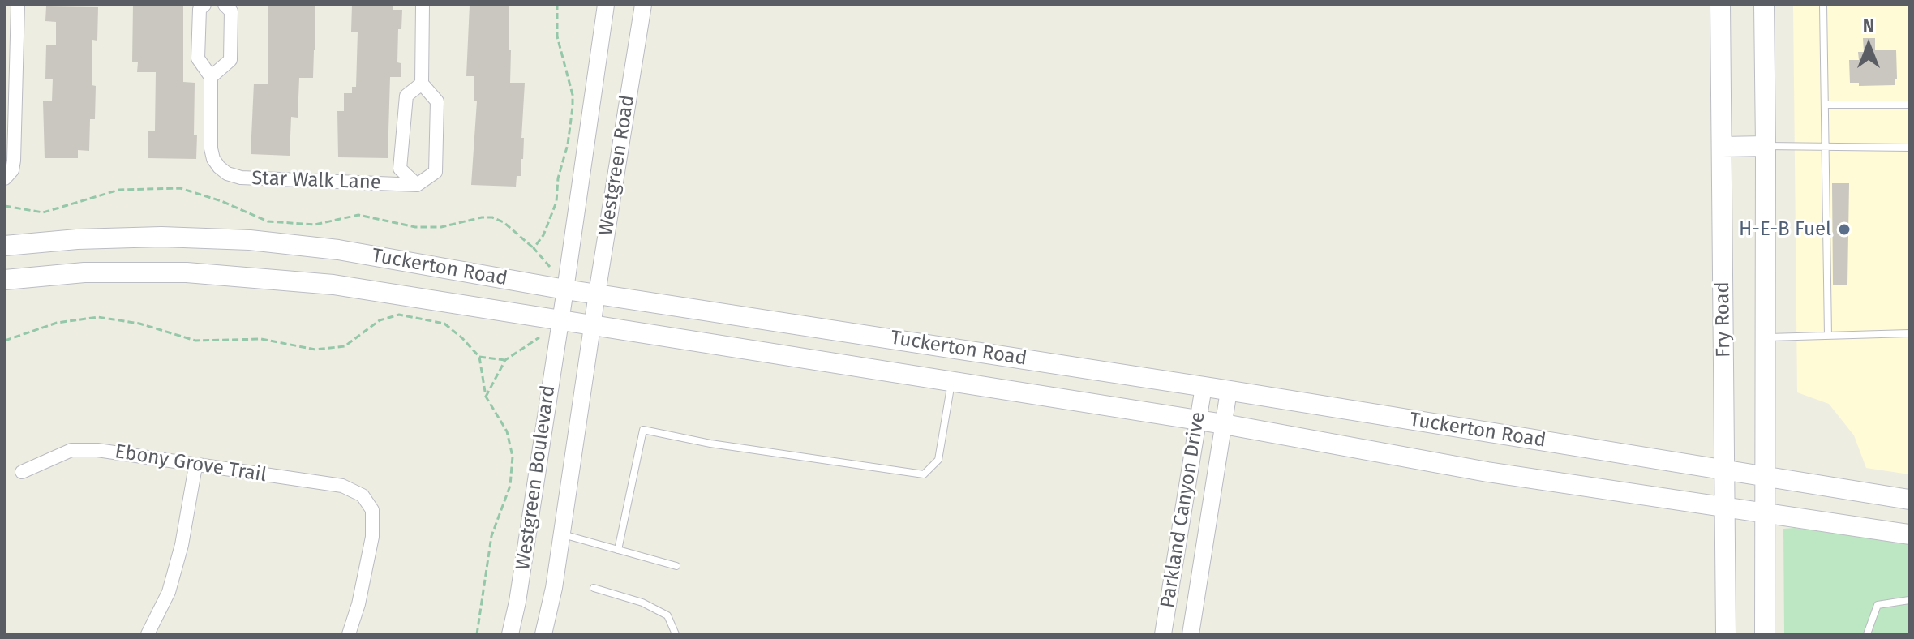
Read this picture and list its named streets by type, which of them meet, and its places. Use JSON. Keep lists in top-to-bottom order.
{
  "streets": {
    "main road": ["Tuckerton Road", "Fry Road"],
    "street": [
      "Westgreen Road",
      "Star Walk Lane",
      "Ebony Grove Trail",
      "Westgreen Boulevard",
      "Parkland Canyon Drive"
    ]
  },
  "crossings": [
    ["Westgreen Road", "Tuckerton Road"],
    ["Westgreen Road", "Westgreen Boulevard"],
    ["Tuckerton Road", "Fry Road"],
    ["Tuckerton Road", "Westgreen Boulevard"],
    ["Tuckerton Road", "Parkland Canyon Drive"]
  ],
  "places": ["H-E-B Fuel"],
  "north": "top"
}
